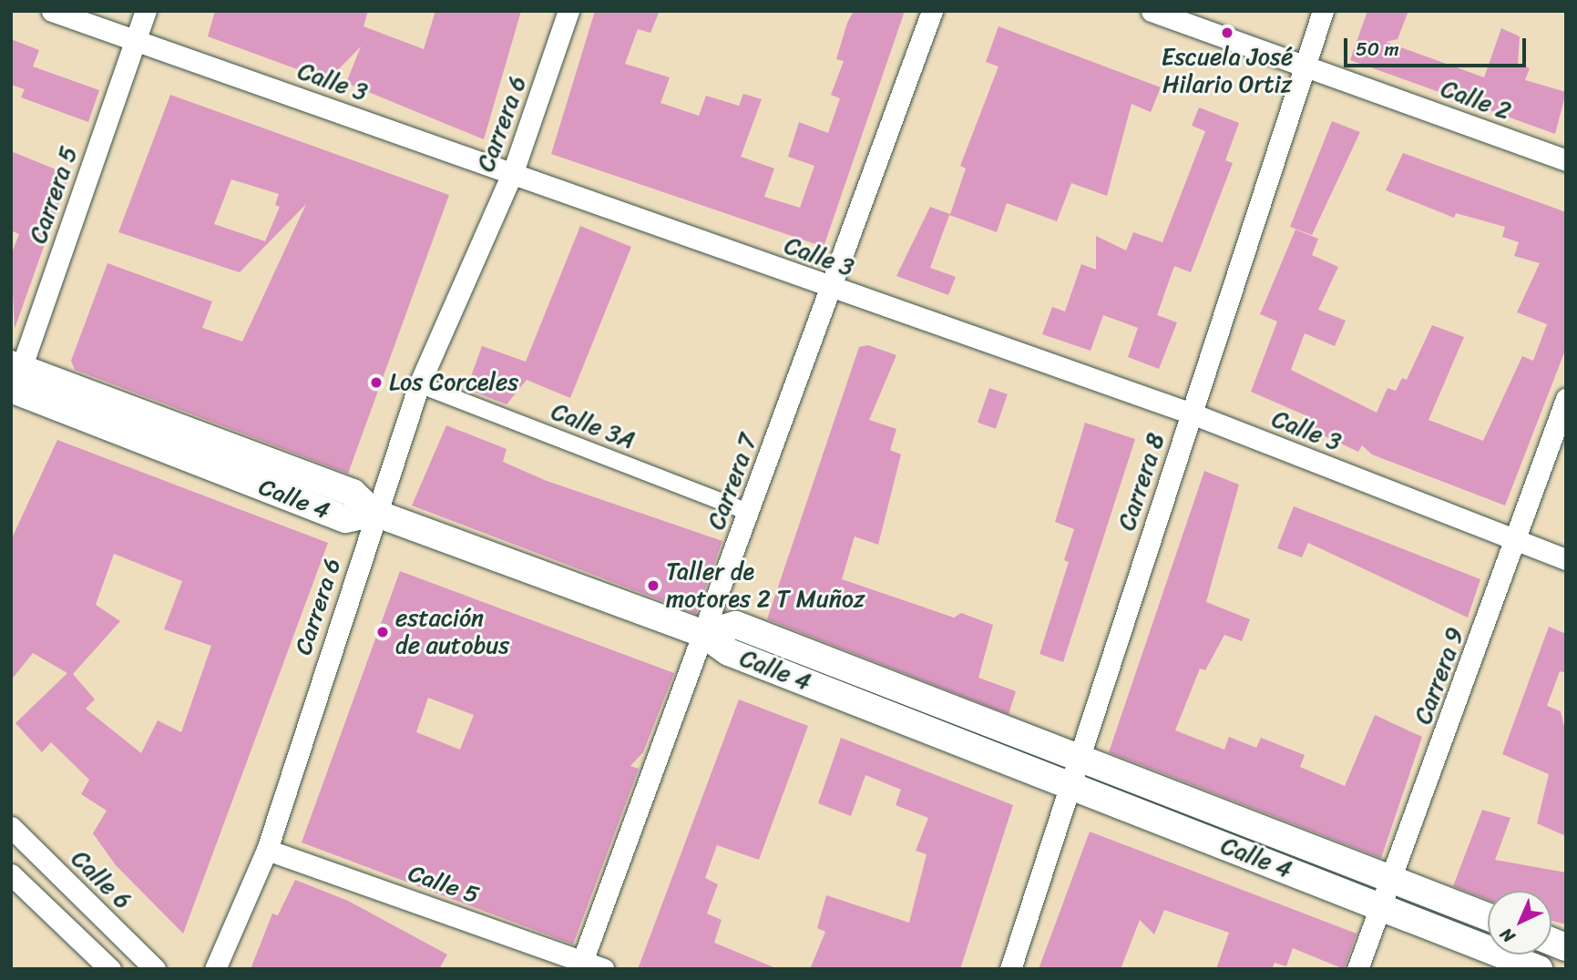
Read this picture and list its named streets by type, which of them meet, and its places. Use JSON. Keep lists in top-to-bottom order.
{
  "streets": {
    "street": [
      "Calle 3",
      "Calle 2",
      "Carrera 6",
      "Carrera 5",
      "Calle 3A",
      "Carrera 7",
      "Carrera 8",
      "Calle 4",
      "Carrera 9",
      "Calle 6",
      "Calle 5"
    ]
  },
  "crossings": [
    ["Calle 3", "Carrera 6"],
    ["Calle 3", "Carrera 5"],
    ["Calle 3", "Carrera 7"],
    ["Calle 3", "Carrera 8"],
    ["Calle 3", "Carrera 9"],
    ["Calle 2", "Carrera 8"],
    ["Carrera 6", "Calle 3A"],
    ["Carrera 6", "Calle 4"],
    ["Carrera 6", "Calle 5"],
    ["Carrera 5", "Calle 4"],
    ["Calle 3A", "Carrera 7"],
    ["Carrera 7", "Calle 4"],
    ["Carrera 7", "Calle 5"],
    ["Carrera 8", "Calle 4"],
    ["Calle 4", "Carrera 9"]
  ],
  "places": [
    "Escuela José Hilario Ortiz",
    "Los Corceles",
    "Taller de motores 2 T Muñoz",
    "estación de autobus"
  ],
  "scale_bar": "50 m",
  "north": "bottom left"
}
